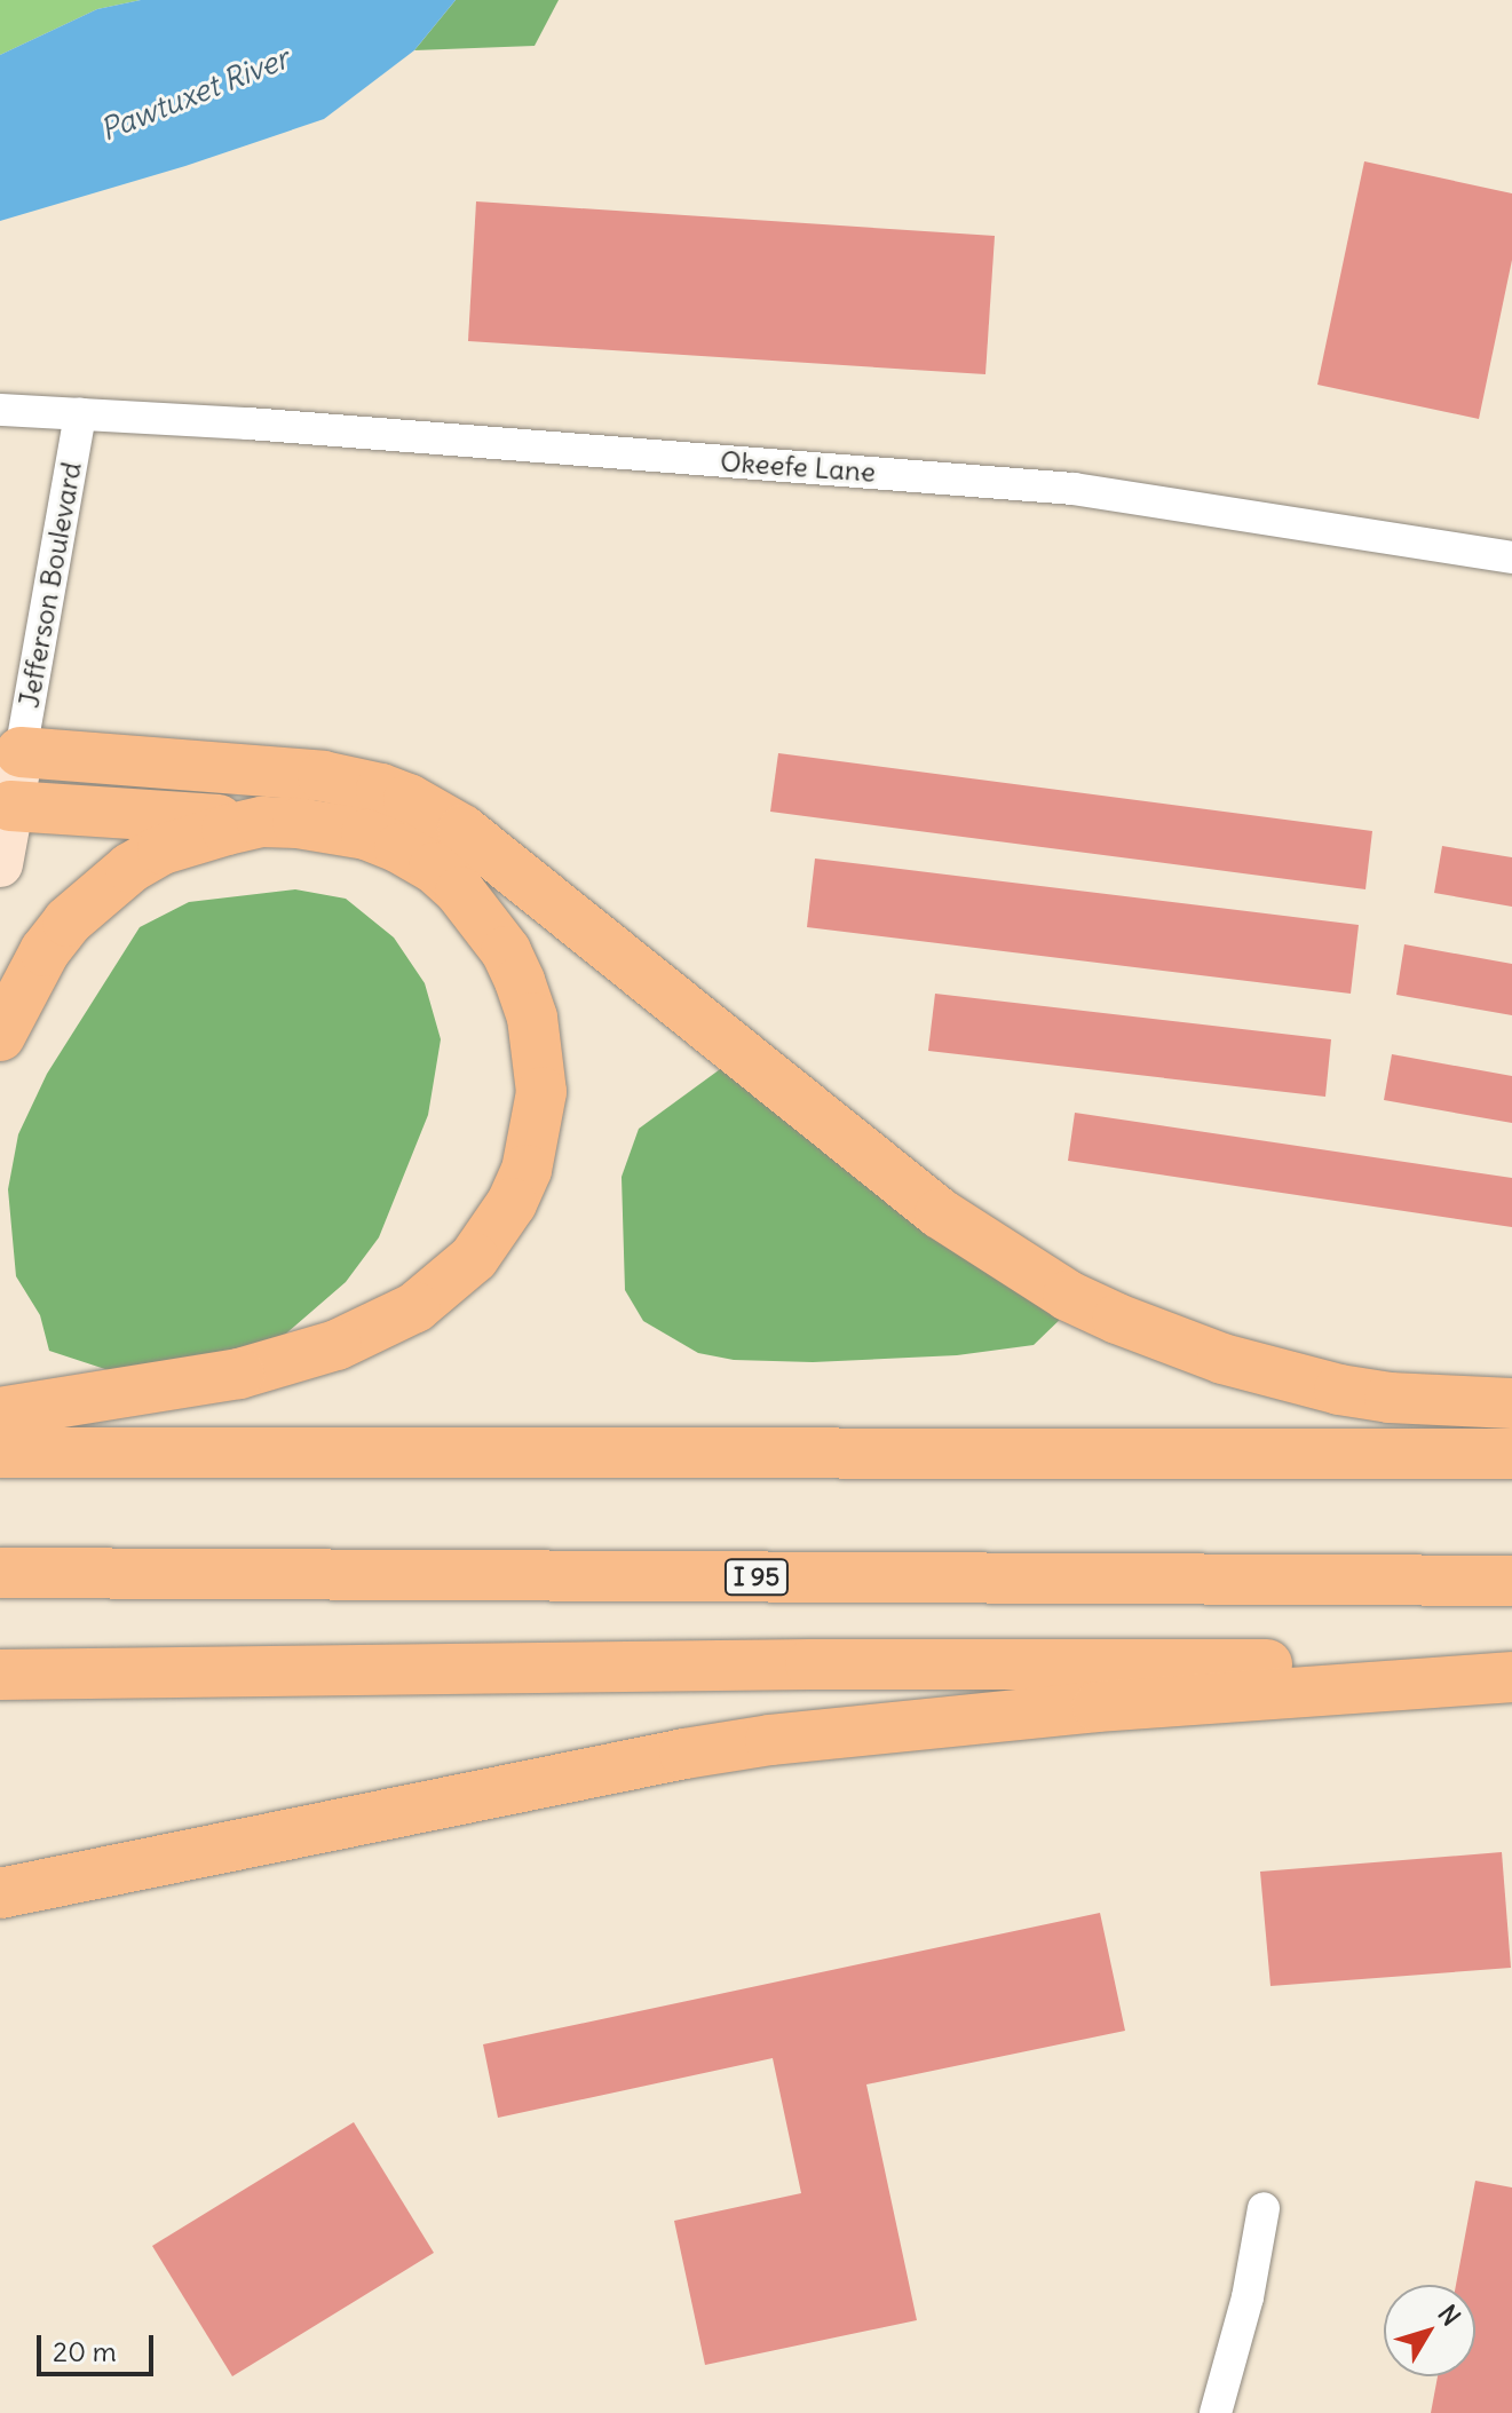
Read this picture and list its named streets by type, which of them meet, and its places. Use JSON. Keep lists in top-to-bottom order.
{
  "streets": {
    "highway": ["I 95"],
    "main road": ["Jefferson Boulevard"],
    "street": ["Okeefe Lane"]
  },
  "crossings": [
    ["Okeefe Lane", "Jefferson Boulevard"]
  ],
  "water": ["Pawtuxet River"],
  "scale_bar": "20 m",
  "north": "top right"
}
